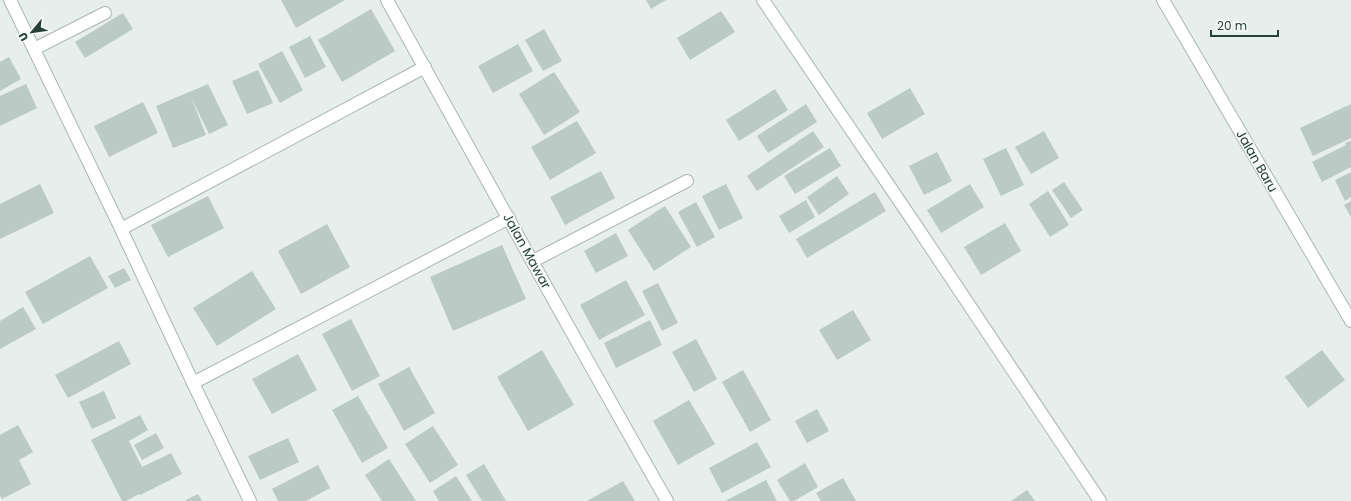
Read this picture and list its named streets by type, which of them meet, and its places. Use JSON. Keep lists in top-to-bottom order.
{
  "streets": {
    "street": ["Jalan Baru", "Jalan Mawar"]
  },
  "scale_bar": "20 m",
  "north": "bottom left"
}
